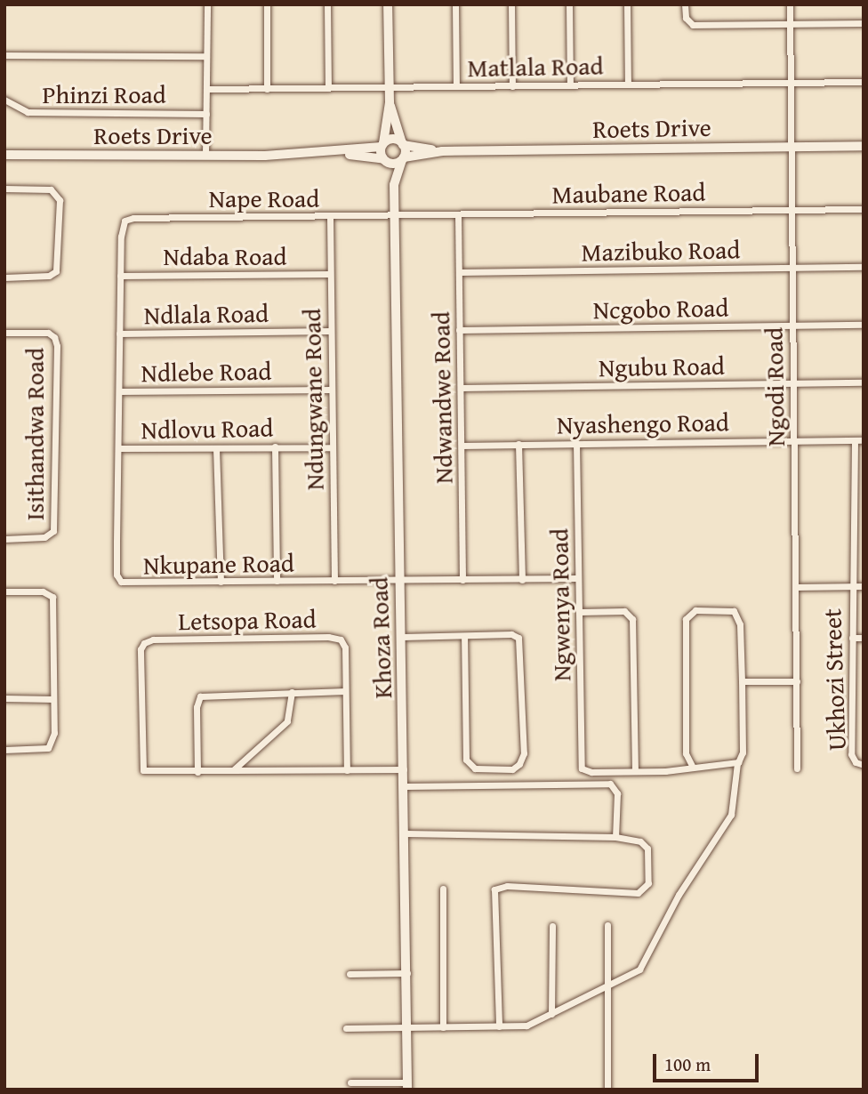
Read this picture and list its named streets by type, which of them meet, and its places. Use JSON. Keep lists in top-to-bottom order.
{
  "streets": {
    "street": [
      "Matlala Road",
      "Phinzi Road",
      "Roets Drive",
      "Maubane Road",
      "Nape Road",
      "Mazibuko Road",
      "Ndaba Road",
      "Ncgobo Road",
      "Ndlala Road",
      "Ngubu Road",
      "Ndlebe Road",
      "Ngodi Road",
      "Ndwandwe Road",
      "Ndungwane Road",
      "Nyashengo Road",
      "Ndlovu Road",
      "Isithandwa Road",
      "Nkupane Road",
      "Ngwenya Road",
      "Letsopa Road",
      "Khoza Road",
      "Ukhozi Street"
    ]
  },
  "crossings": [
    ["Matlala Road", "Ngodi Road"],
    ["Roets Drive", "Ngodi Road"],
    ["Roets Drive", "Khoza Road"],
    ["Maubane Road", "Nape Road"],
    ["Maubane Road", "Ngodi Road"],
    ["Maubane Road", "Ndwandwe Road"],
    ["Maubane Road", "Khoza Road"],
    ["Nape Road", "Ndungwane Road"],
    ["Nape Road", "Nkupane Road"],
    ["Nape Road", "Khoza Road"],
    ["Mazibuko Road", "Ngodi Road"],
    ["Mazibuko Road", "Ndwandwe Road"],
    ["Ndaba Road", "Ndungwane Road"],
    ["Ndaba Road", "Nkupane Road"],
    ["Ncgobo Road", "Ngodi Road"],
    ["Ncgobo Road", "Ndwandwe Road"],
    ["Ndlala Road", "Ndungwane Road"],
    ["Ndlala Road", "Nkupane Road"],
    ["Ngubu Road", "Ngodi Road"],
    ["Ngubu Road", "Ndwandwe Road"],
    ["Ndlebe Road", "Ndungwane Road"],
    ["Ndlebe Road", "Nkupane Road"],
    ["Ngodi Road", "Nyashengo Road"],
    ["Ndwandwe Road", "Nyashengo Road"],
    ["Ndwandwe Road", "Nkupane Road"],
    ["Ndungwane Road", "Ndlovu Road"],
    ["Ndungwane Road", "Nkupane Road"],
    ["Nyashengo Road", "Ngwenya Road"],
    ["Nyashengo Road", "Ukhozi Street"],
    ["Ndlovu Road", "Nkupane Road"],
    ["Nkupane Road", "Ngwenya Road"],
    ["Nkupane Road", "Khoza Road"]
  ],
  "scale_bar": "100 m"
}
